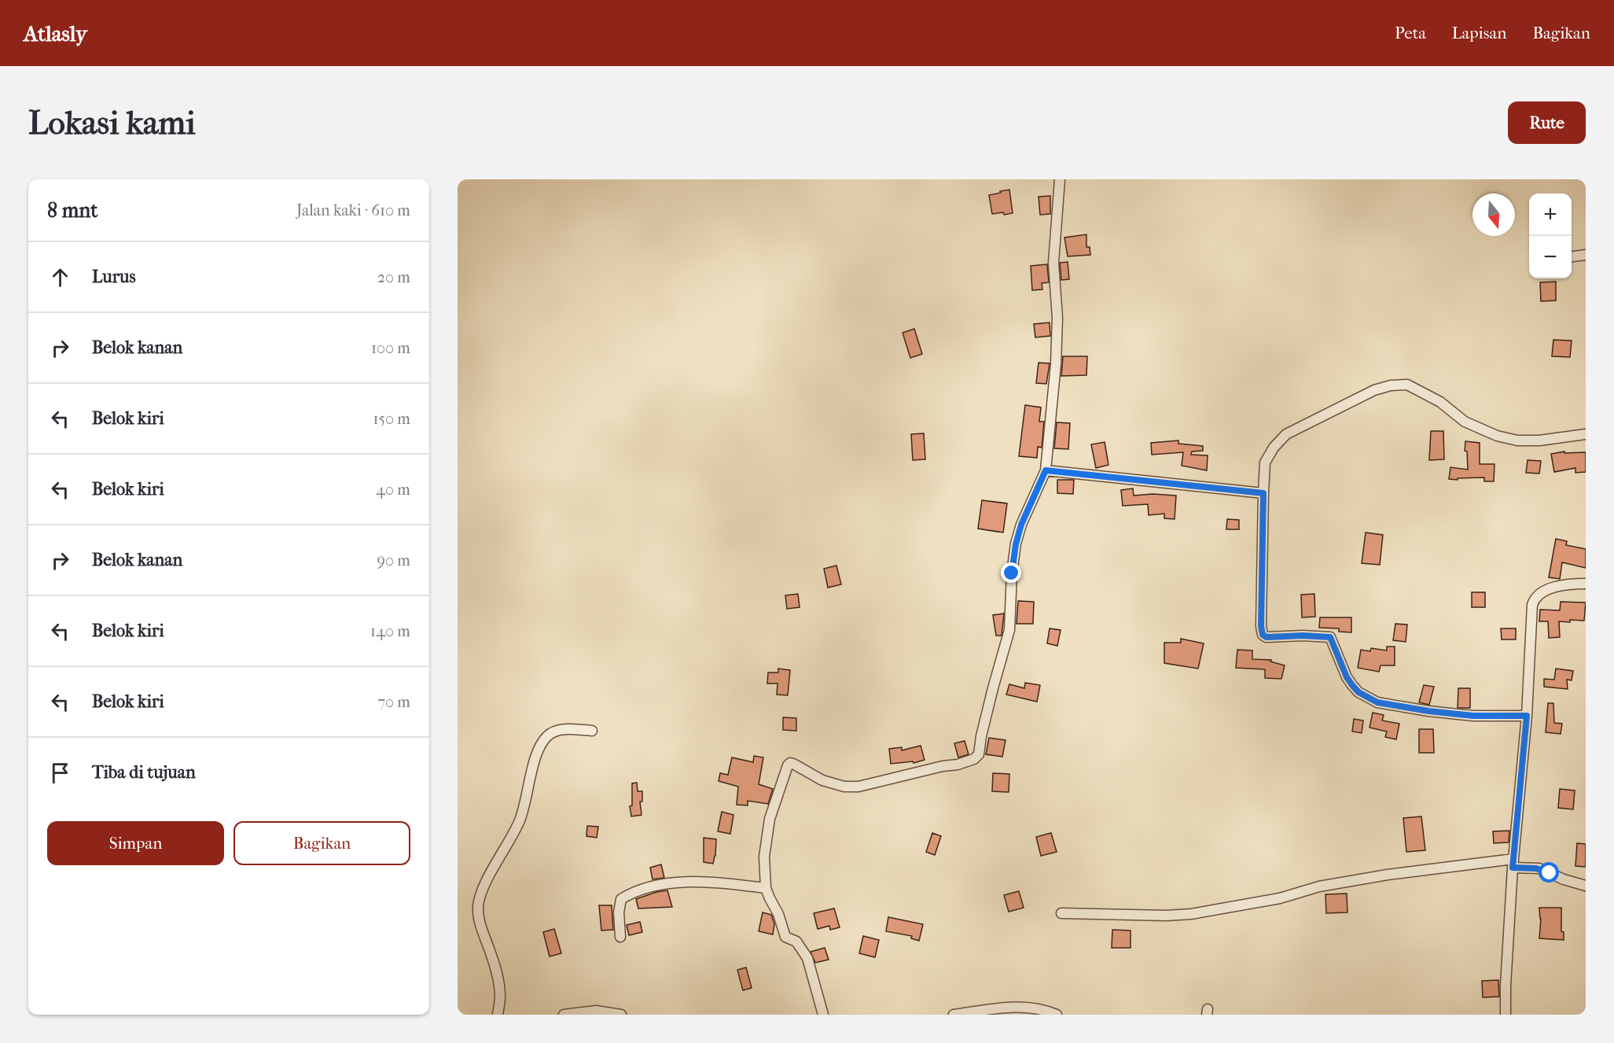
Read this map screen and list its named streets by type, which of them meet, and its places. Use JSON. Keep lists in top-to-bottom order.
{
  "north": "bottom",
  "page": {
    "header": "Atlasly",
    "nav": ["Peta", "Lapisan", "Bagikan"],
    "buttons": [
      "Rute",
      ["Simpan", "Bagikan"]
    ],
    "title": "Lokasi kami",
    "heading": ["8 mnt", "Jalan kaki · 610 m"],
    "map_buttons": ["+", "−"],
    "list": [
      ["Lurus", "20 m"],
      ["Belok kanan", "100 m"],
      ["Belok kiri", "150 m"],
      ["Belok kiri", "40 m"],
      ["Belok kanan", "90 m"],
      ["Belok kiri", "140 m"],
      ["Belok kiri", "70 m"],
      "Tiba di tujuan"
    ]
  }
}
